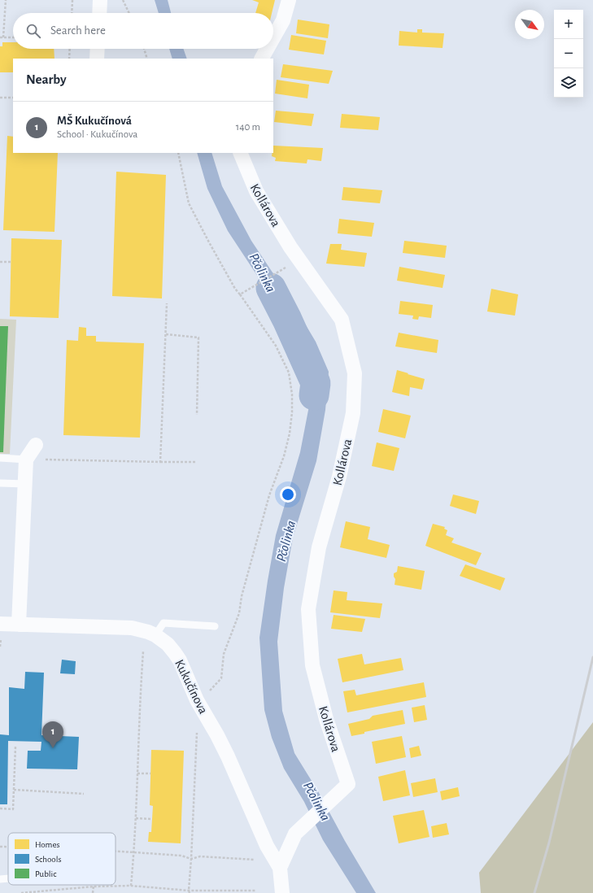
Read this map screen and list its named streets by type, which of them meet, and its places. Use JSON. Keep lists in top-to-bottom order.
{
  "streets": {
    "street": ["Kollárova", "Kukučínova"]
  },
  "crossings": [
    ["Kollárova", "Kukučínova"]
  ],
  "water": ["Pčolinka"],
  "legend": ["Homes", "Schools", "Public"],
  "north": "bottom right",
  "page": {
    "map_buttons": ["+", "−"],
    "search": "Search here",
    "heading": "Nearby",
    "list": [
      {
        "mark": "1",
        "name": "MŠ Kukučínová",
        "note": "School · Kukučínova",
        "value": "140 m"
      }
    ],
    "pins": "1"
  }
}
